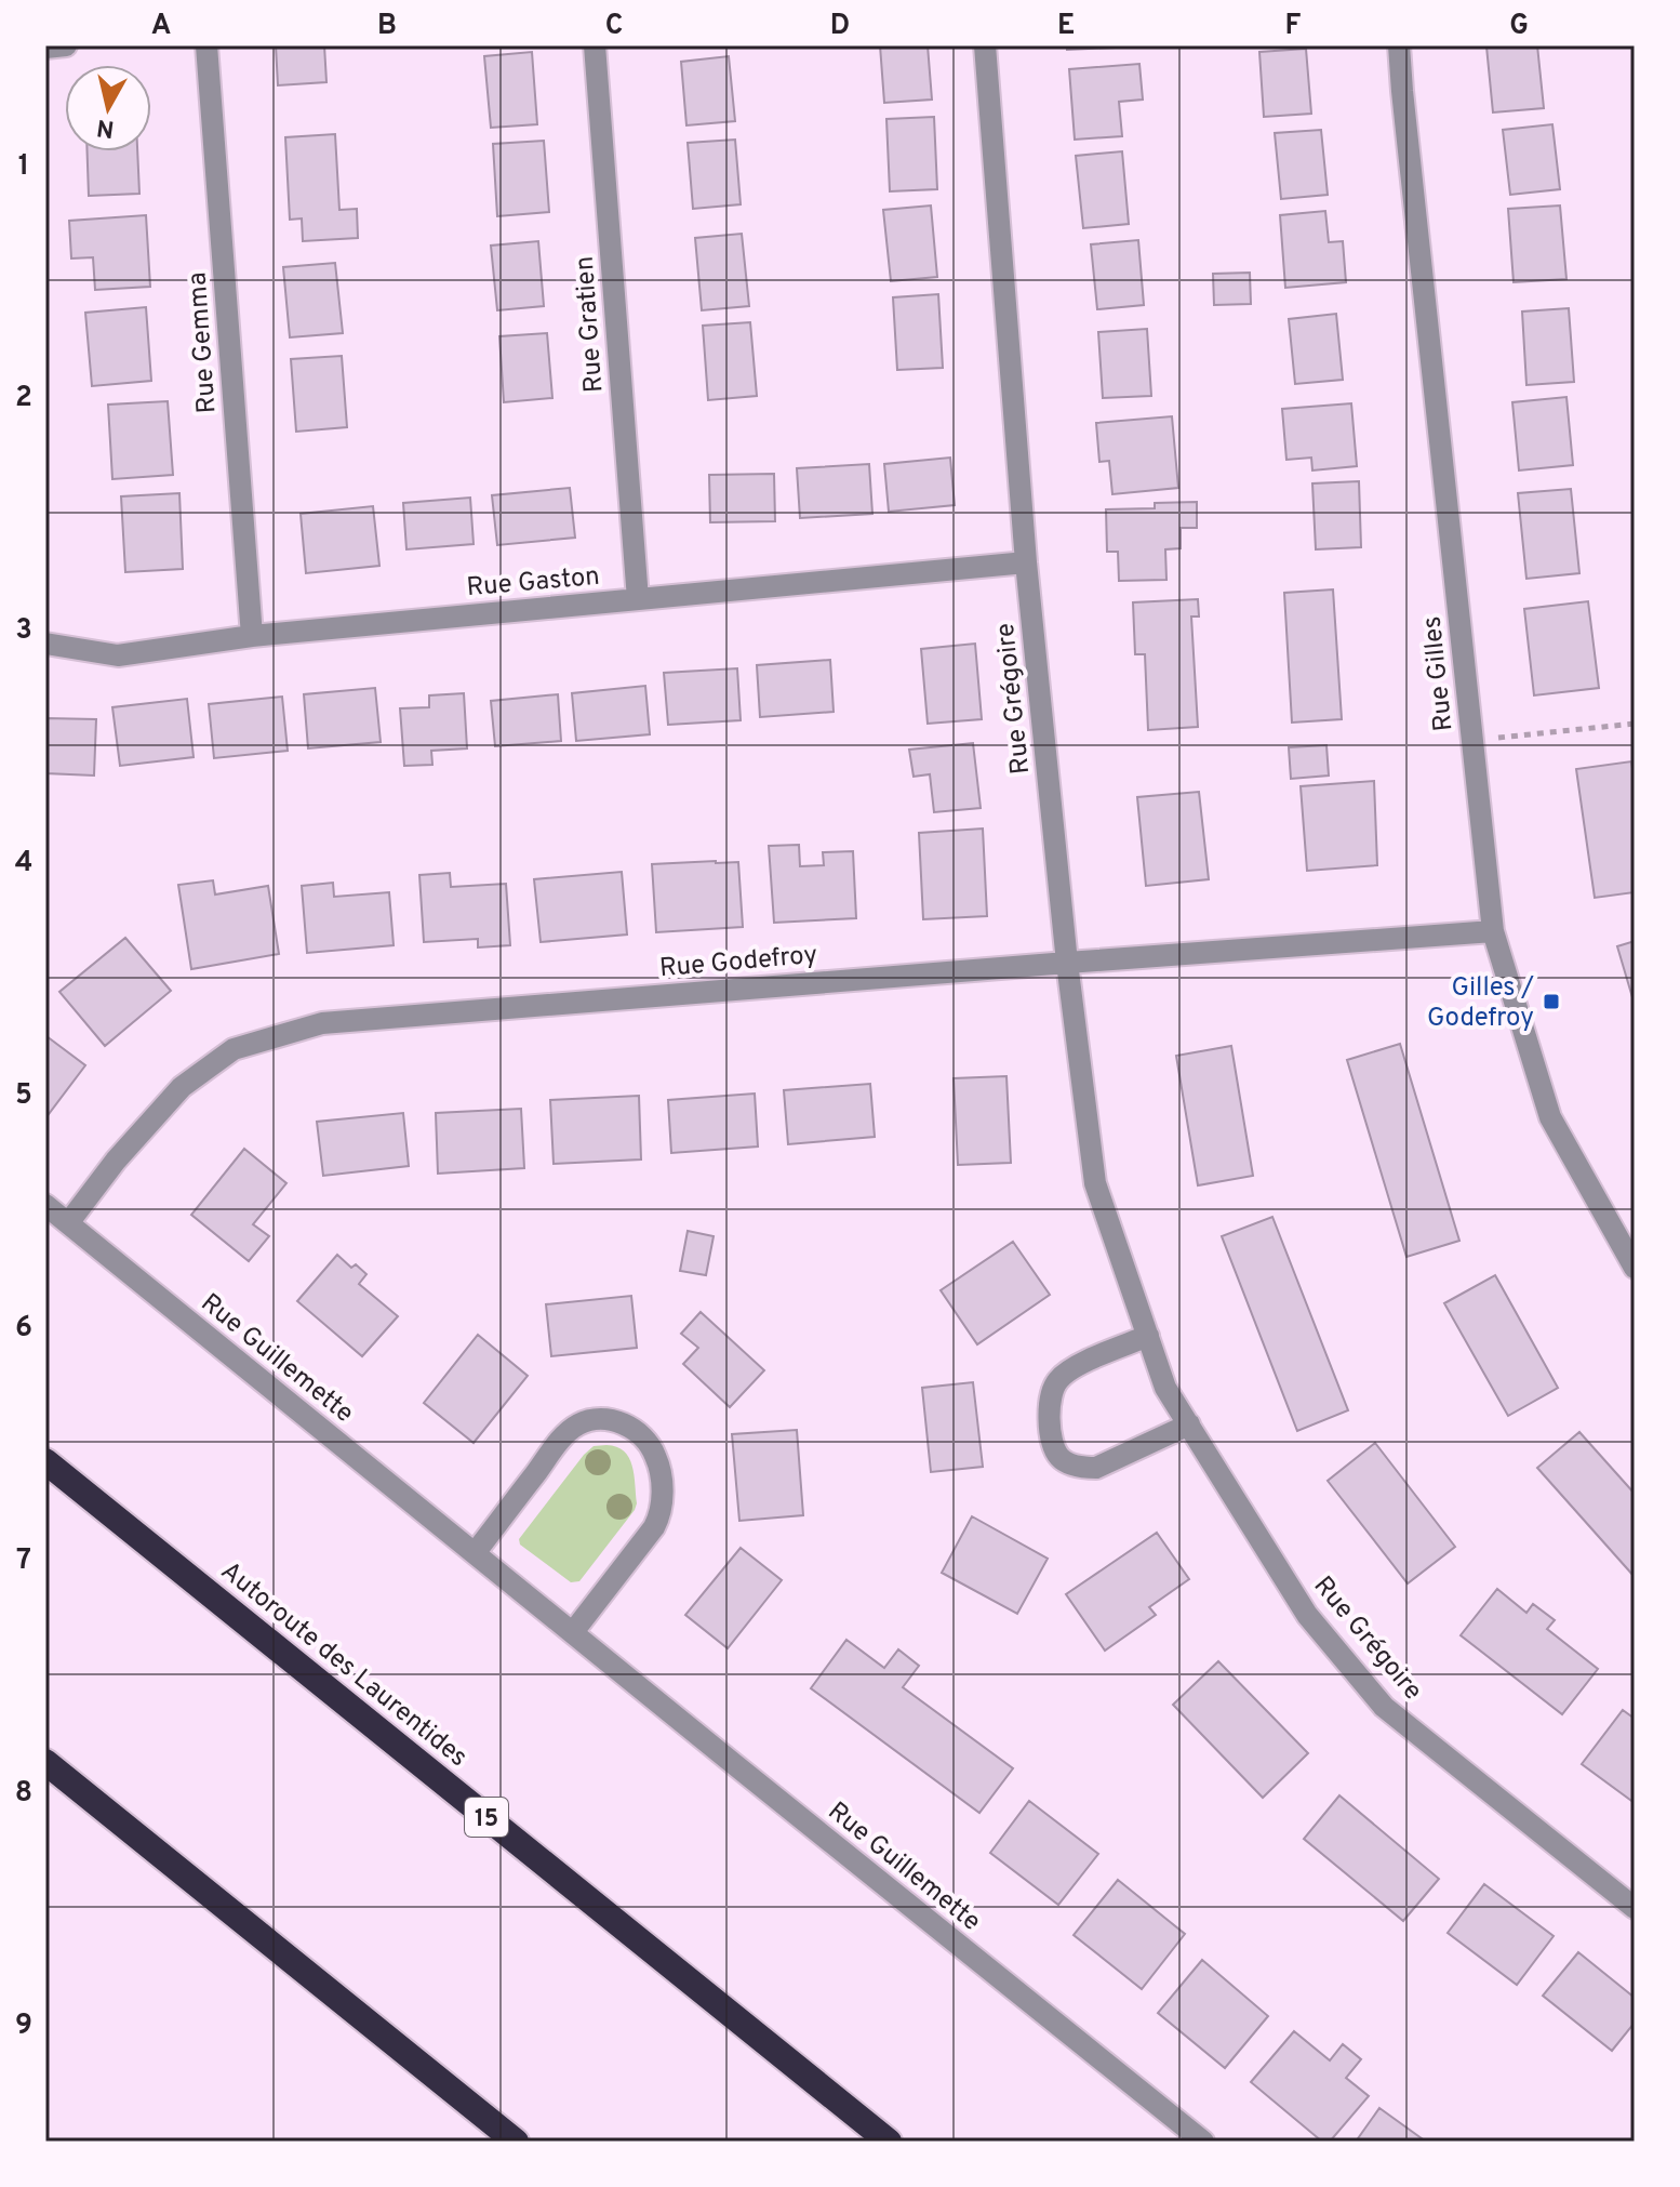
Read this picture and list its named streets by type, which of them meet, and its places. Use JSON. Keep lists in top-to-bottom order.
{
  "streets": {
    "highway": ["Autoroute des Laurentides", "15"],
    "street": [
      "Rue Gratien",
      "Rue Gemma",
      "Rue Gaston",
      "Rue Gilles",
      "Rue Grégoire",
      "Rue Godefroy",
      "Rue Guillemette"
    ]
  },
  "crossings": [
    ["Rue Gratien", "Rue Gaston"],
    ["Rue Gemma", "Rue Gaston"],
    ["Rue Gaston", "Rue Grégoire"],
    ["Rue Gilles", "Rue Godefroy"],
    ["Rue Grégoire", "Rue Godefroy"],
    ["Rue Godefroy", "Rue Guillemette"]
  ],
  "places": {
    "transit": ["Gilles / Godefroy"]
  },
  "north": "bottom",
  "grid": {
    "columns": [
      "A",
      "B",
      "C",
      "D",
      "E",
      "F",
      "G"
    ],
    "rows": [
      "1",
      "2",
      "3",
      "4",
      "5",
      "6",
      "7",
      "8",
      "9"
    ]
  }
}
